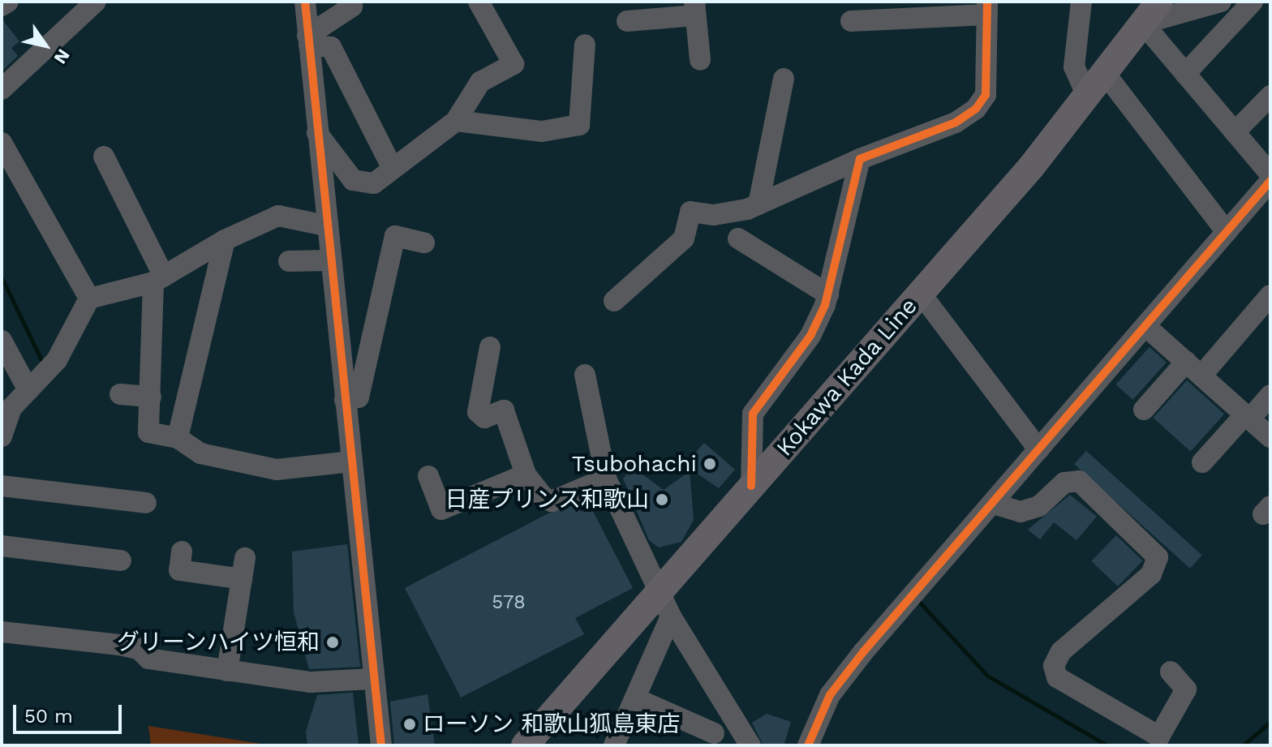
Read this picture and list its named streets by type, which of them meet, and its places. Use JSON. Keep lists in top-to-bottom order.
{
  "streets": {
    "main road": ["Kokawa Kada Line"]
  },
  "places": [
    "Tsubohachi",
    "日産プリンス和歌山",
    "グリーンハイツ恒和",
    "ローソン 和歌山狐島東店"
  ],
  "house_numbers": ["578"],
  "scale_bar": "50 m",
  "north": "bottom right"
}
